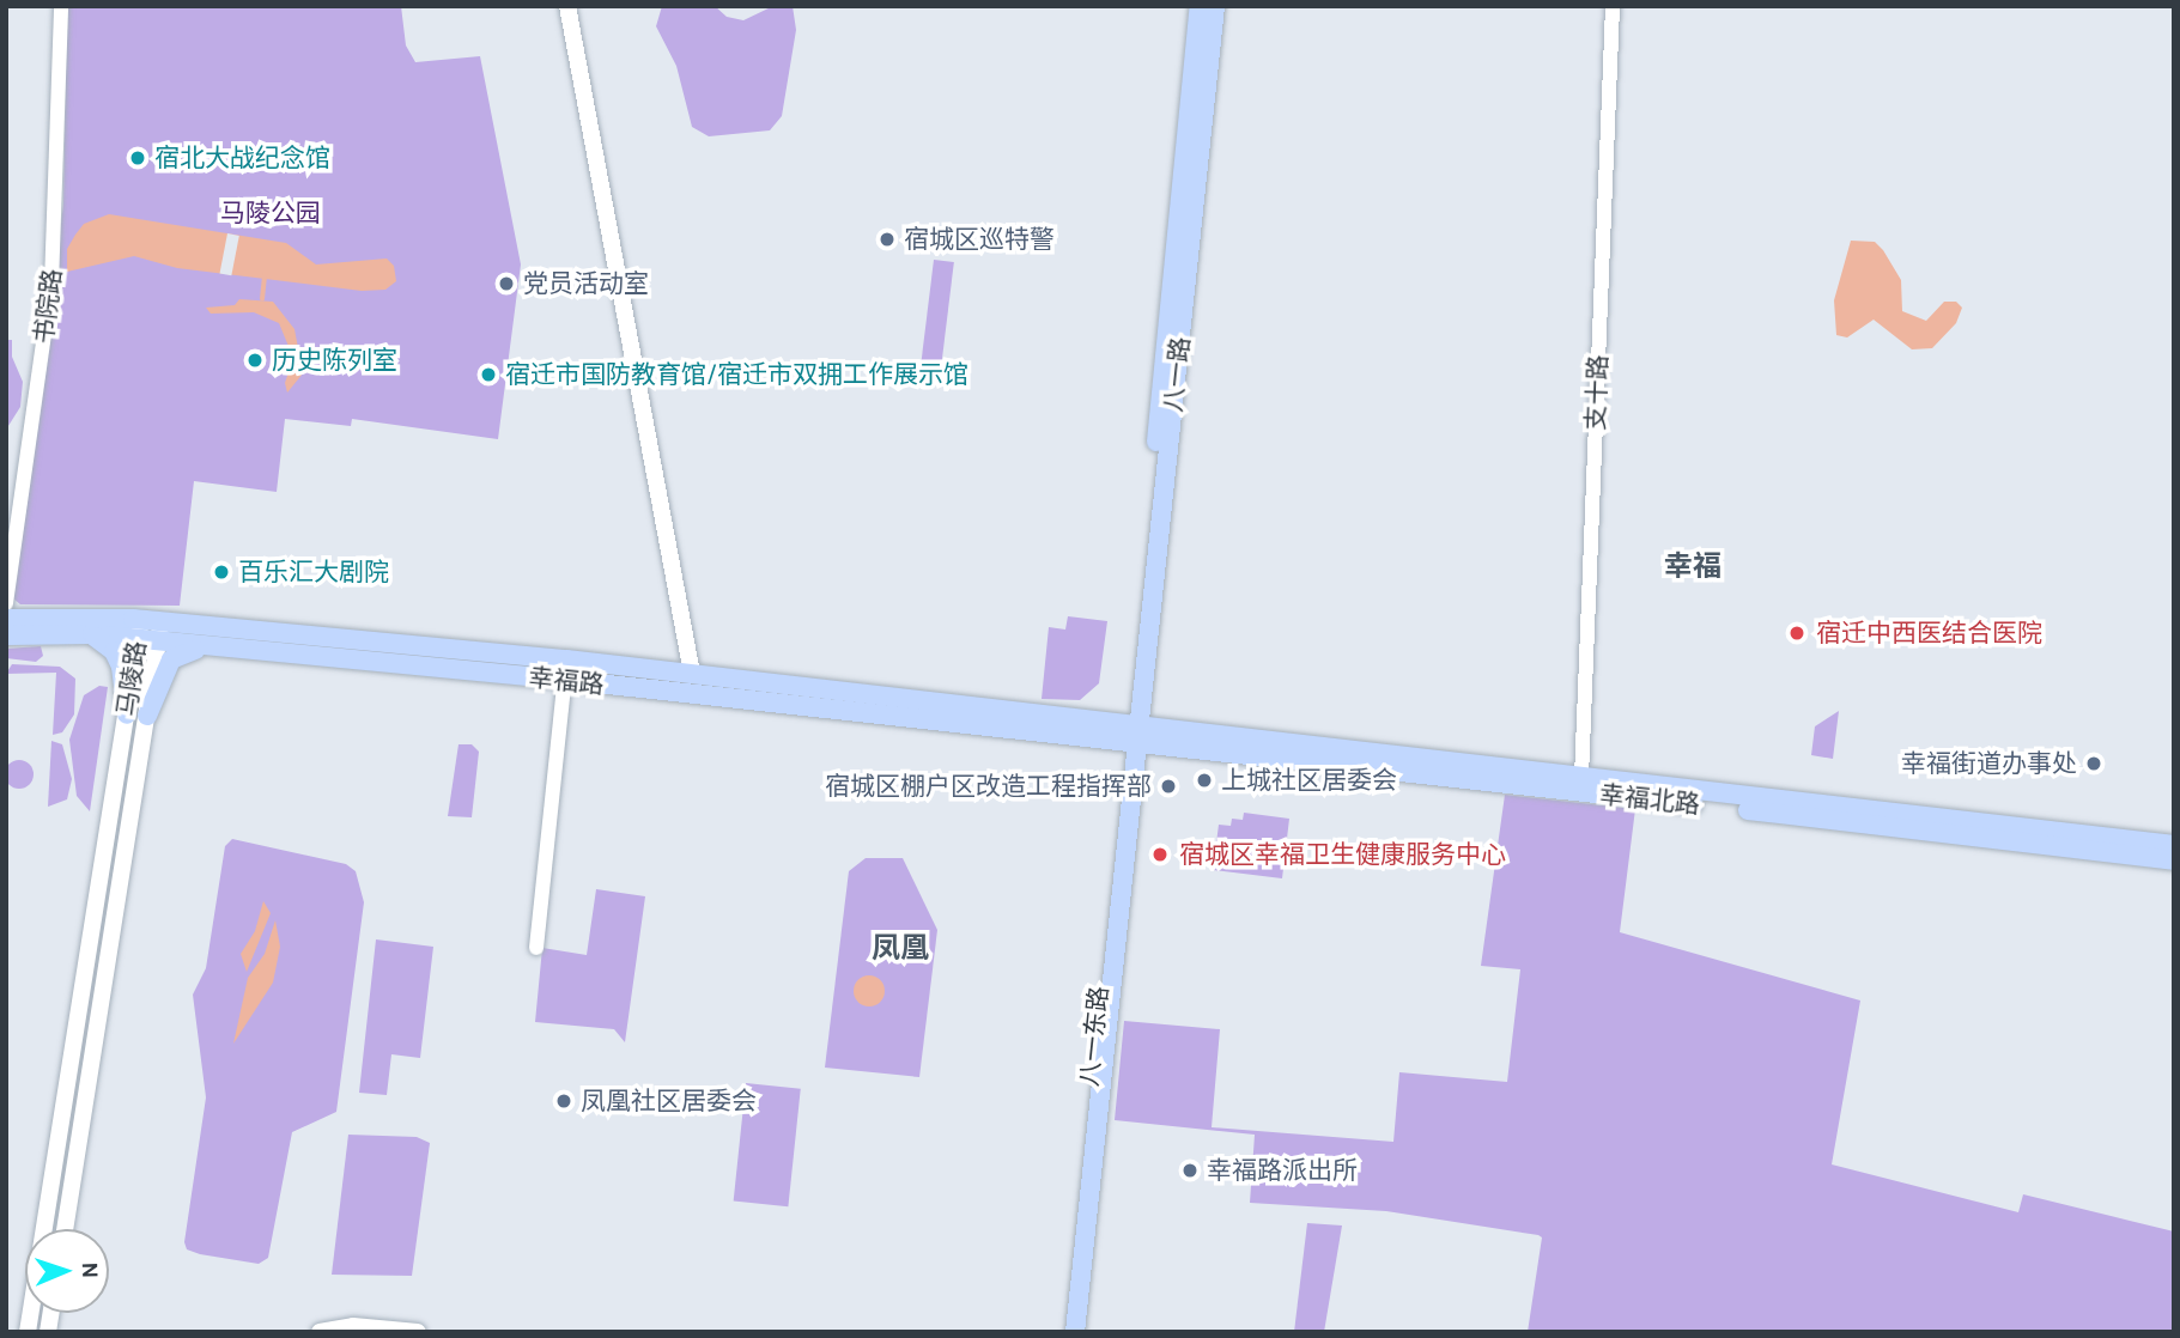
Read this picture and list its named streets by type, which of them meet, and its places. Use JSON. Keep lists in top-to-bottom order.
{
  "streets": {
    "main road": [
      "八一路",
      "马陵路",
      "幸福路",
      "幸福北路",
      "八一东路"
    ],
    "street": ["书院路", "支十路"]
  },
  "crossings": [
    ["八一路", "幸福路"],
    ["八一路", "幸福北路"],
    ["八一路", "八一东路"],
    ["支十路", "幸福北路"],
    ["马陵路", "幸福路"],
    ["幸福路", "幸福北路"],
    ["幸福路", "八一东路"],
    ["幸福北路", "八一东路"]
  ],
  "districts": ["幸福", "凤凰"],
  "parks": ["马陵公园"],
  "places": [
    "宿北大战纪念馆",
    "宿城区巡特警",
    "党员活动室",
    "历史陈列室",
    "宿迁市国防教育馆/宿迁市双拥工作展示馆",
    "百乐汇大剧院",
    "宿迁中西医结合医院",
    "幸福街道办事处",
    "上城社区居委会",
    "宿城区棚户区改造工程指挥部",
    "宿城区幸福卫生健康服务中心",
    "凤凰社区居委会",
    "幸福路派出所"
  ],
  "north": "right"
}
